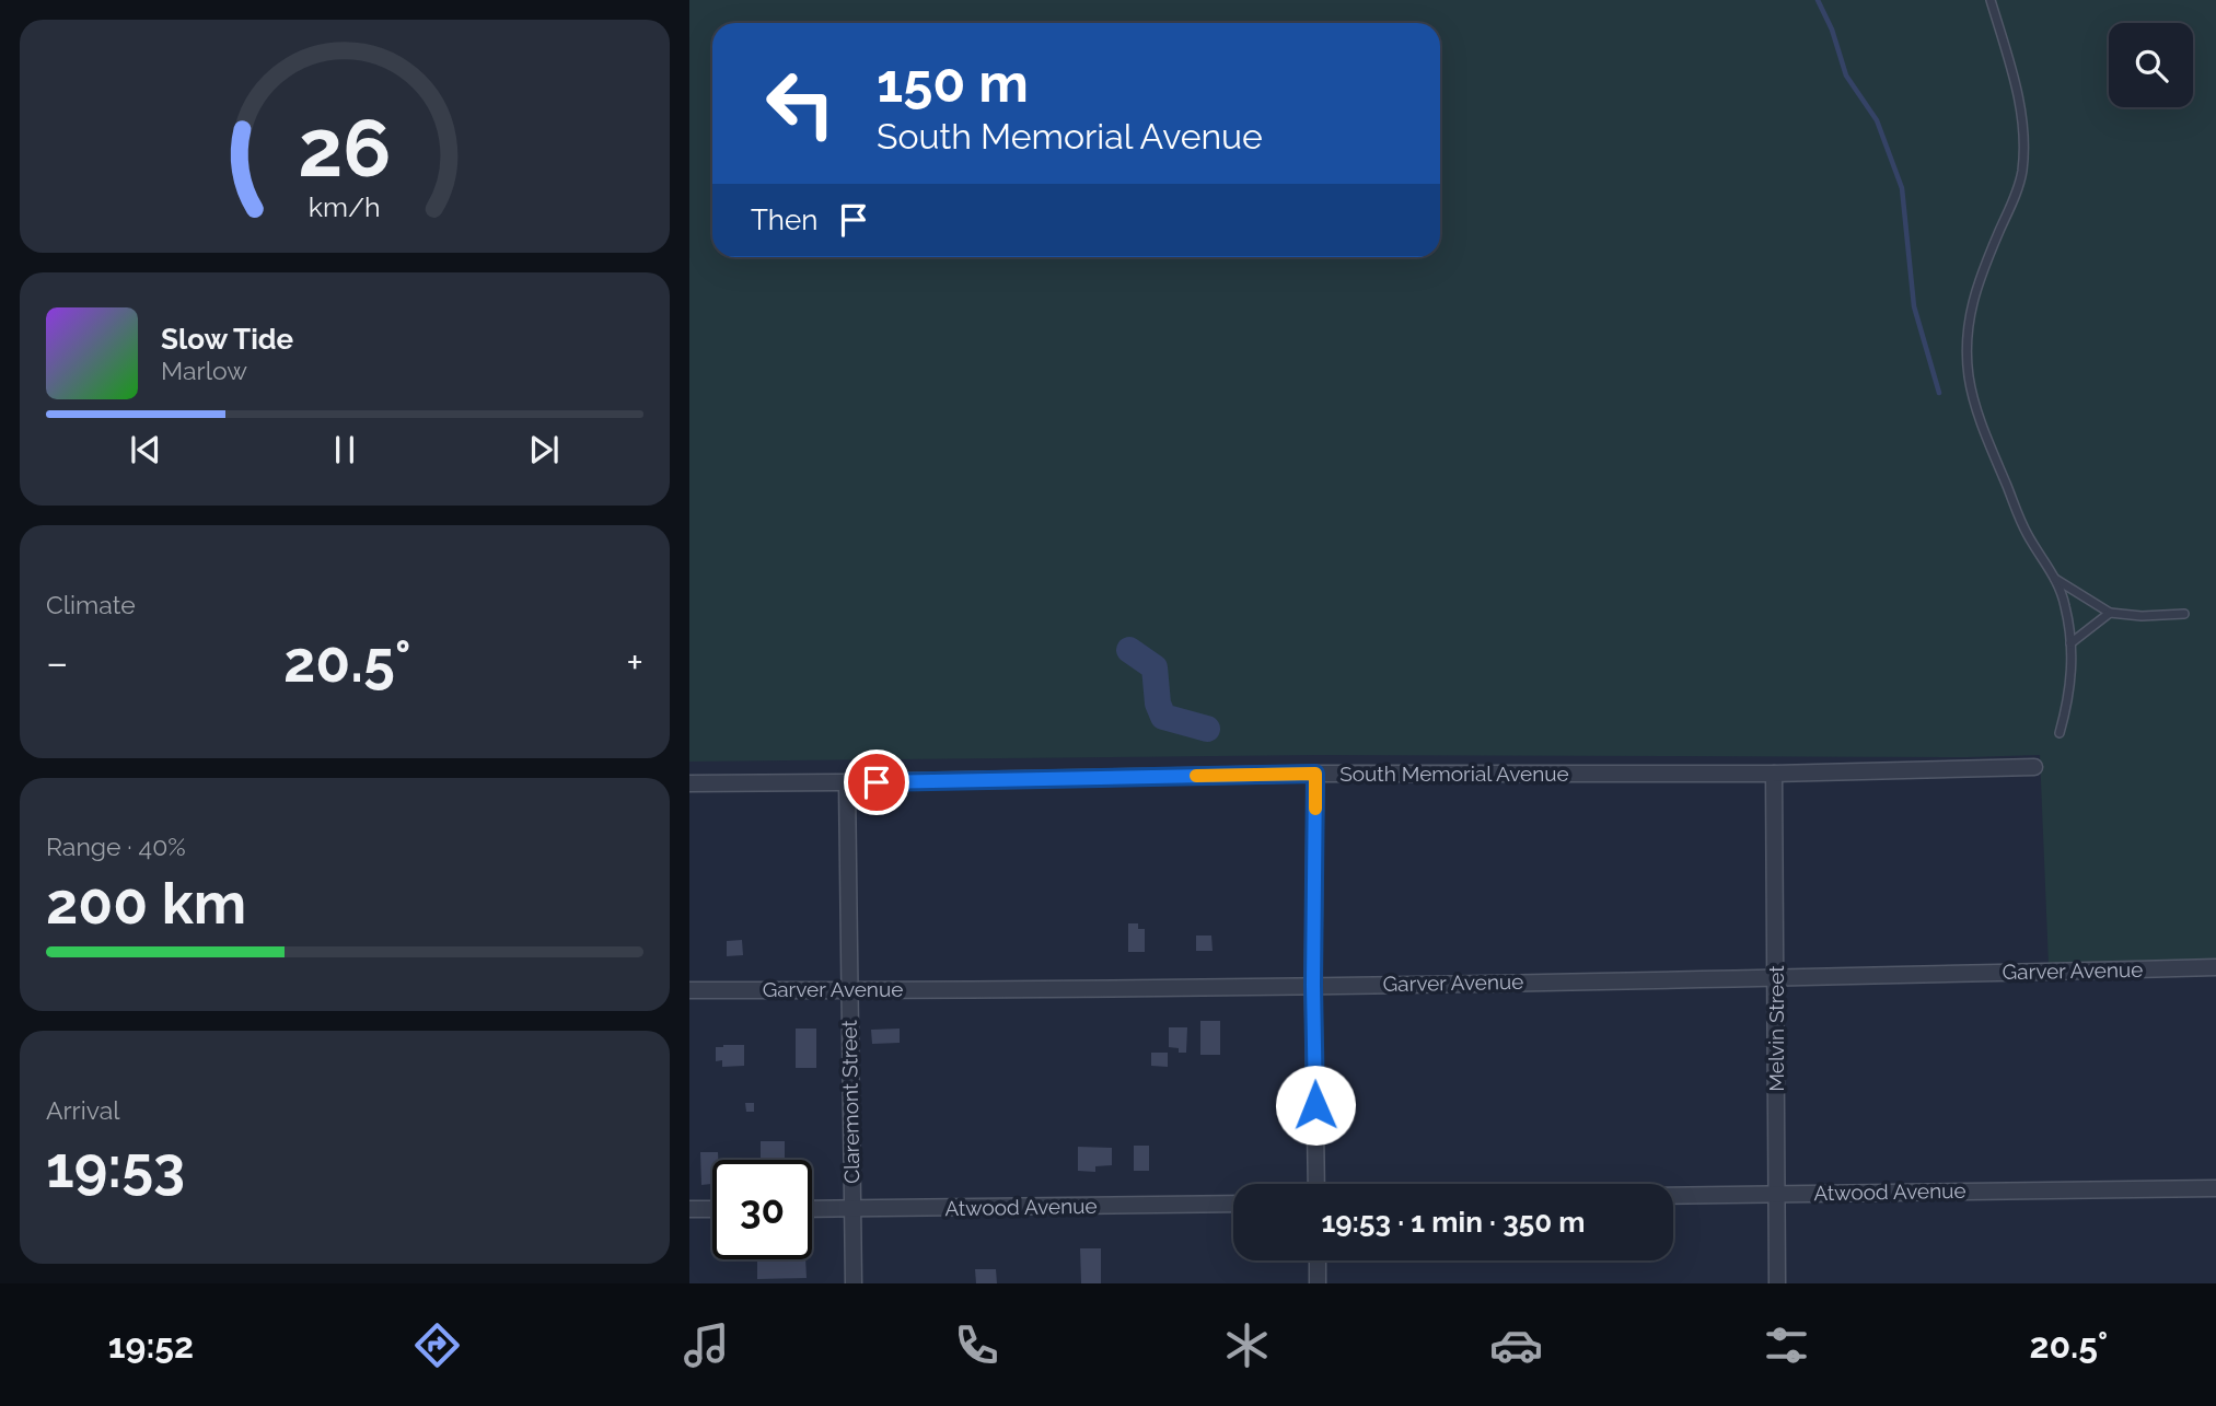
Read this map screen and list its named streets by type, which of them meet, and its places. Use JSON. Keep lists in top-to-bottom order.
{
  "streets": {
    "street": [
      "South Memorial Avenue",
      "Garver Avenue",
      "Melvin Street",
      "Claremont Street",
      "Atwood Avenue"
    ]
  },
  "crossings": [
    ["South Memorial Avenue", "Melvin Street"],
    ["South Memorial Avenue", "Claremont Street"],
    ["Garver Avenue", "Melvin Street"],
    ["Garver Avenue", "Claremont Street"],
    ["Melvin Street", "Atwood Avenue"],
    ["Claremont Street", "Atwood Avenue"]
  ],
  "page": {
    "turn": ["150 m", "South Memorial Avenue"],
    "then": "Then",
    "song": ["Slow Tide", "Marlow"],
    "tile": [
      "Climate",
      ["Range · 40%", "200 km"],
      ["Arrival", "19:53"]
    ],
    "heat": ["−", "20.5°", "+"],
    "limit": "30",
    "trip": "19:53 · 1 min · 350 m",
    "tabs": ["19:52", "20.5°"],
    "gauge": ["26", "km/h"]
  }
}
